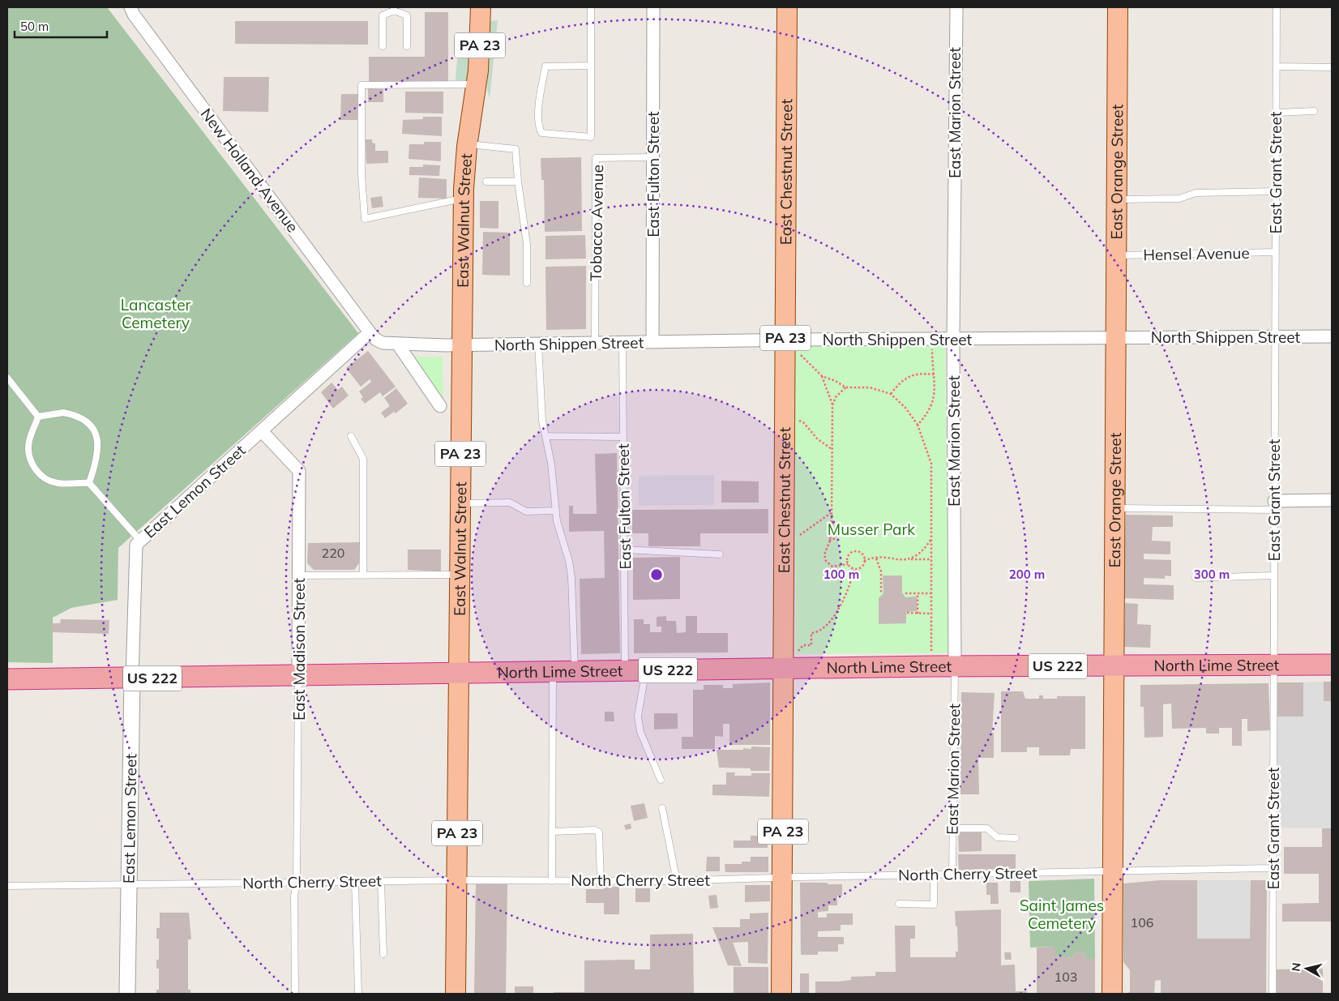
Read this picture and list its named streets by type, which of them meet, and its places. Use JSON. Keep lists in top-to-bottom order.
{
  "streets": {
    "highway": ["North Lime Street", "US 222"],
    "main road": [
      "PA 23",
      "East Chestnut Street",
      "East Orange Street",
      "East Walnut Street"
    ],
    "street": [
      "East Marion Street",
      "New Holland Avenue",
      "East Fulton Street",
      "North Shippen Street",
      "East Lemon Street",
      "East Madison Street"
    ],
    "lane": [
      "East Grant Street",
      "Tobacco Avenue",
      "Hensel Avenue",
      "North Cherry Street"
    ]
  },
  "crossings": [
    ["East Marion Street", "North Shippen Street"],
    ["East Marion Street", "North Lime Street"],
    ["East Marion Street", "North Cherry Street"],
    ["New Holland Avenue", "North Shippen Street"],
    ["New Holland Avenue", "East Lemon Street"],
    ["East Chestnut Street", "North Shippen Street"],
    ["East Chestnut Street", "North Lime Street"],
    ["East Chestnut Street", "North Cherry Street"],
    ["East Orange Street", "Hensel Avenue"],
    ["East Orange Street", "North Shippen Street"],
    ["East Orange Street", "North Lime Street"],
    ["East Orange Street", "North Cherry Street"],
    ["East Grant Street", "Hensel Avenue"],
    ["East Grant Street", "North Shippen Street"],
    ["East Grant Street", "North Lime Street"],
    ["East Grant Street", "North Cherry Street"],
    ["East Fulton Street", "Tobacco Avenue"],
    ["East Fulton Street", "North Shippen Street"],
    ["East Fulton Street", "North Lime Street"],
    ["East Walnut Street", "North Shippen Street"],
    ["East Walnut Street", "North Lime Street"],
    ["East Walnut Street", "North Cherry Street"],
    ["Tobacco Avenue", "North Shippen Street"],
    ["North Shippen Street", "East Lemon Street"],
    ["East Lemon Street", "East Madison Street"],
    ["East Lemon Street", "North Lime Street"],
    ["East Lemon Street", "North Cherry Street"],
    ["East Madison Street", "North Lime Street"],
    ["East Madison Street", "North Cherry Street"]
  ],
  "parks": ["Lancaster Cemetery", "Musser Park", "Saint James Cemetery"],
  "house_numbers": ["220", "106", "103"],
  "scale_bar": "50 m",
  "north": "left",
  "rings": ["100 m", "200 m", "300 m"]
}
